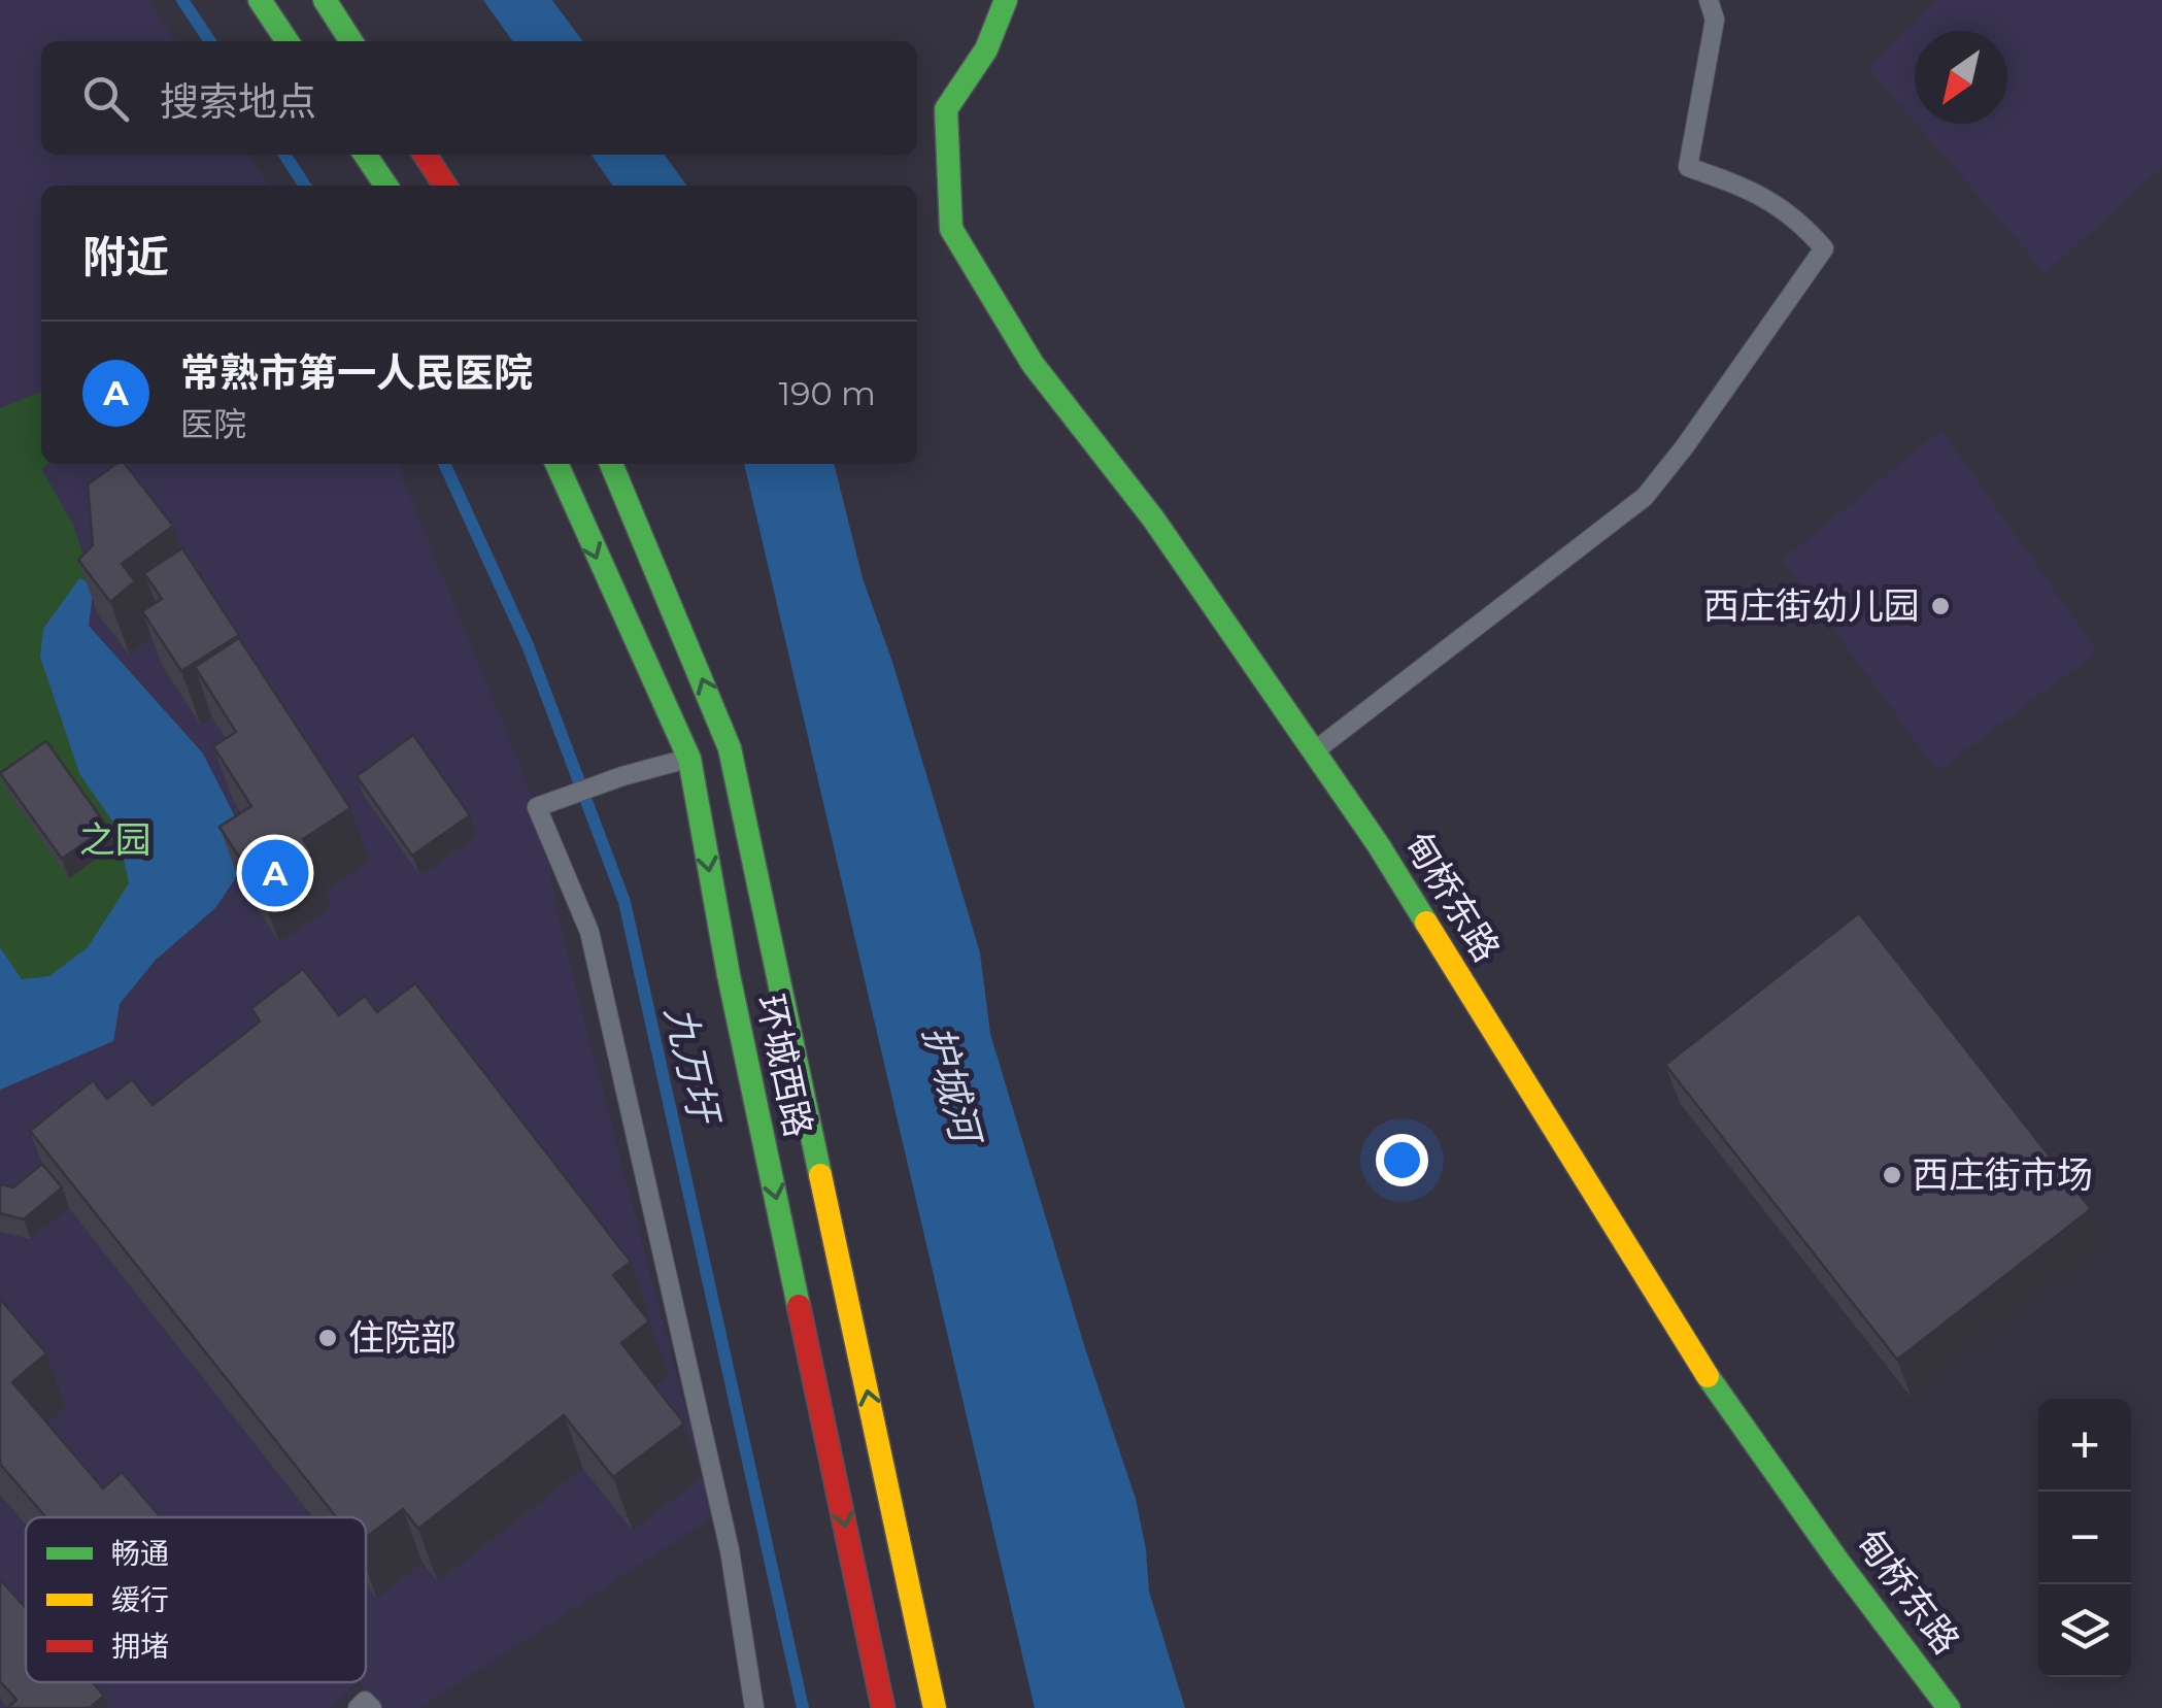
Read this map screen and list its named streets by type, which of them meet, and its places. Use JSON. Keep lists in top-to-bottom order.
{
  "streets": {
    "main road": ["甸桥东路", "环城西路"]
  },
  "water": ["九万圩", "护城河"],
  "parks": ["之园"],
  "places": ["西庄街幼儿园", "西庄街市场", "住院部"],
  "legend": ["畅通", "缓行", "拥堵"],
  "north": "bottom left",
  "page": {
    "search": "搜索地点",
    "heading": "附近",
    "list": [
      {
        "mark": "A",
        "name": "常熟市第一人民医院",
        "note": "医院",
        "value": "190 m"
      }
    ],
    "pins": "A",
    "map_buttons": ["+", "−"]
  }
}
